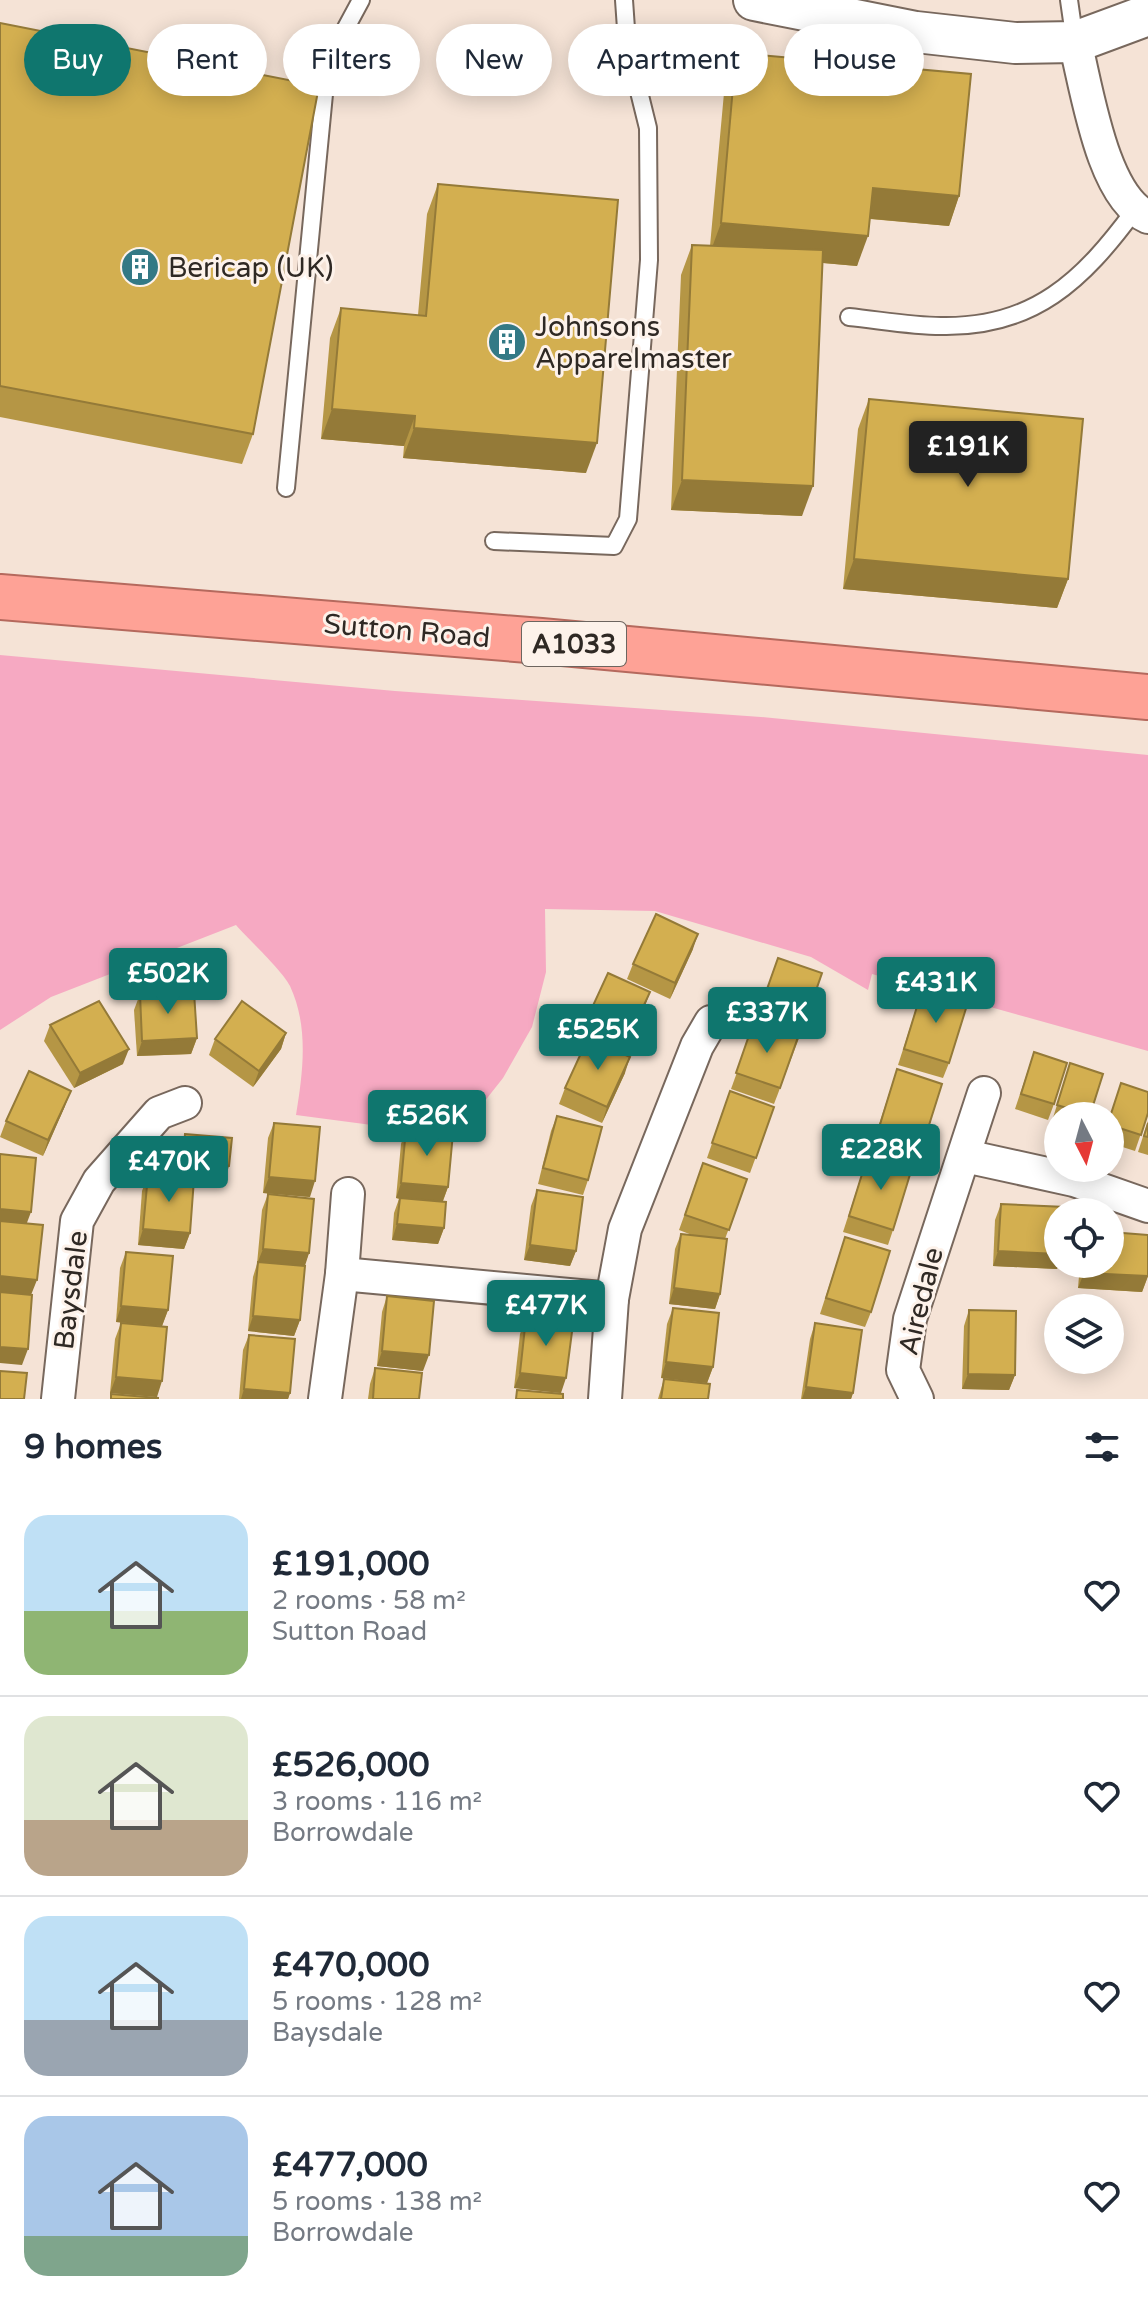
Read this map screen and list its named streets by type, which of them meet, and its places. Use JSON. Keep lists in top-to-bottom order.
{
  "streets": {
    "highway": ["Sutton Road", "A1033"],
    "street": ["Baysdale", "Airedale"]
  },
  "places": {
    "building": ["Bericap (UK)", "Johnsons Apparelmaster"]
  },
  "north": "bottom",
  "page": {
    "chip": [
      "Buy",
      "Rent",
      "Filters",
      "New",
      "Apartment",
      "House"
    ],
    "price": [
      "£191K",
      "£502K",
      "£431K",
      "£337K",
      "£525K",
      "£526K",
      "£228K",
      "£470K",
      "£477K"
    ],
    "heading": "9 homes",
    "list": [
      {
        "name": "£191,000",
        "note": "2 rooms · 58 m² · Sutton Road"
      },
      {
        "name": "£526,000",
        "note": "3 rooms · 116 m² · Borrowdale"
      },
      {
        "name": "£470,000",
        "note": "5 rooms · 128 m² · Baysdale"
      },
      {
        "name": "£477,000",
        "note": "5 rooms · 138 m² · Borrowdale"
      }
    ]
  }
}
